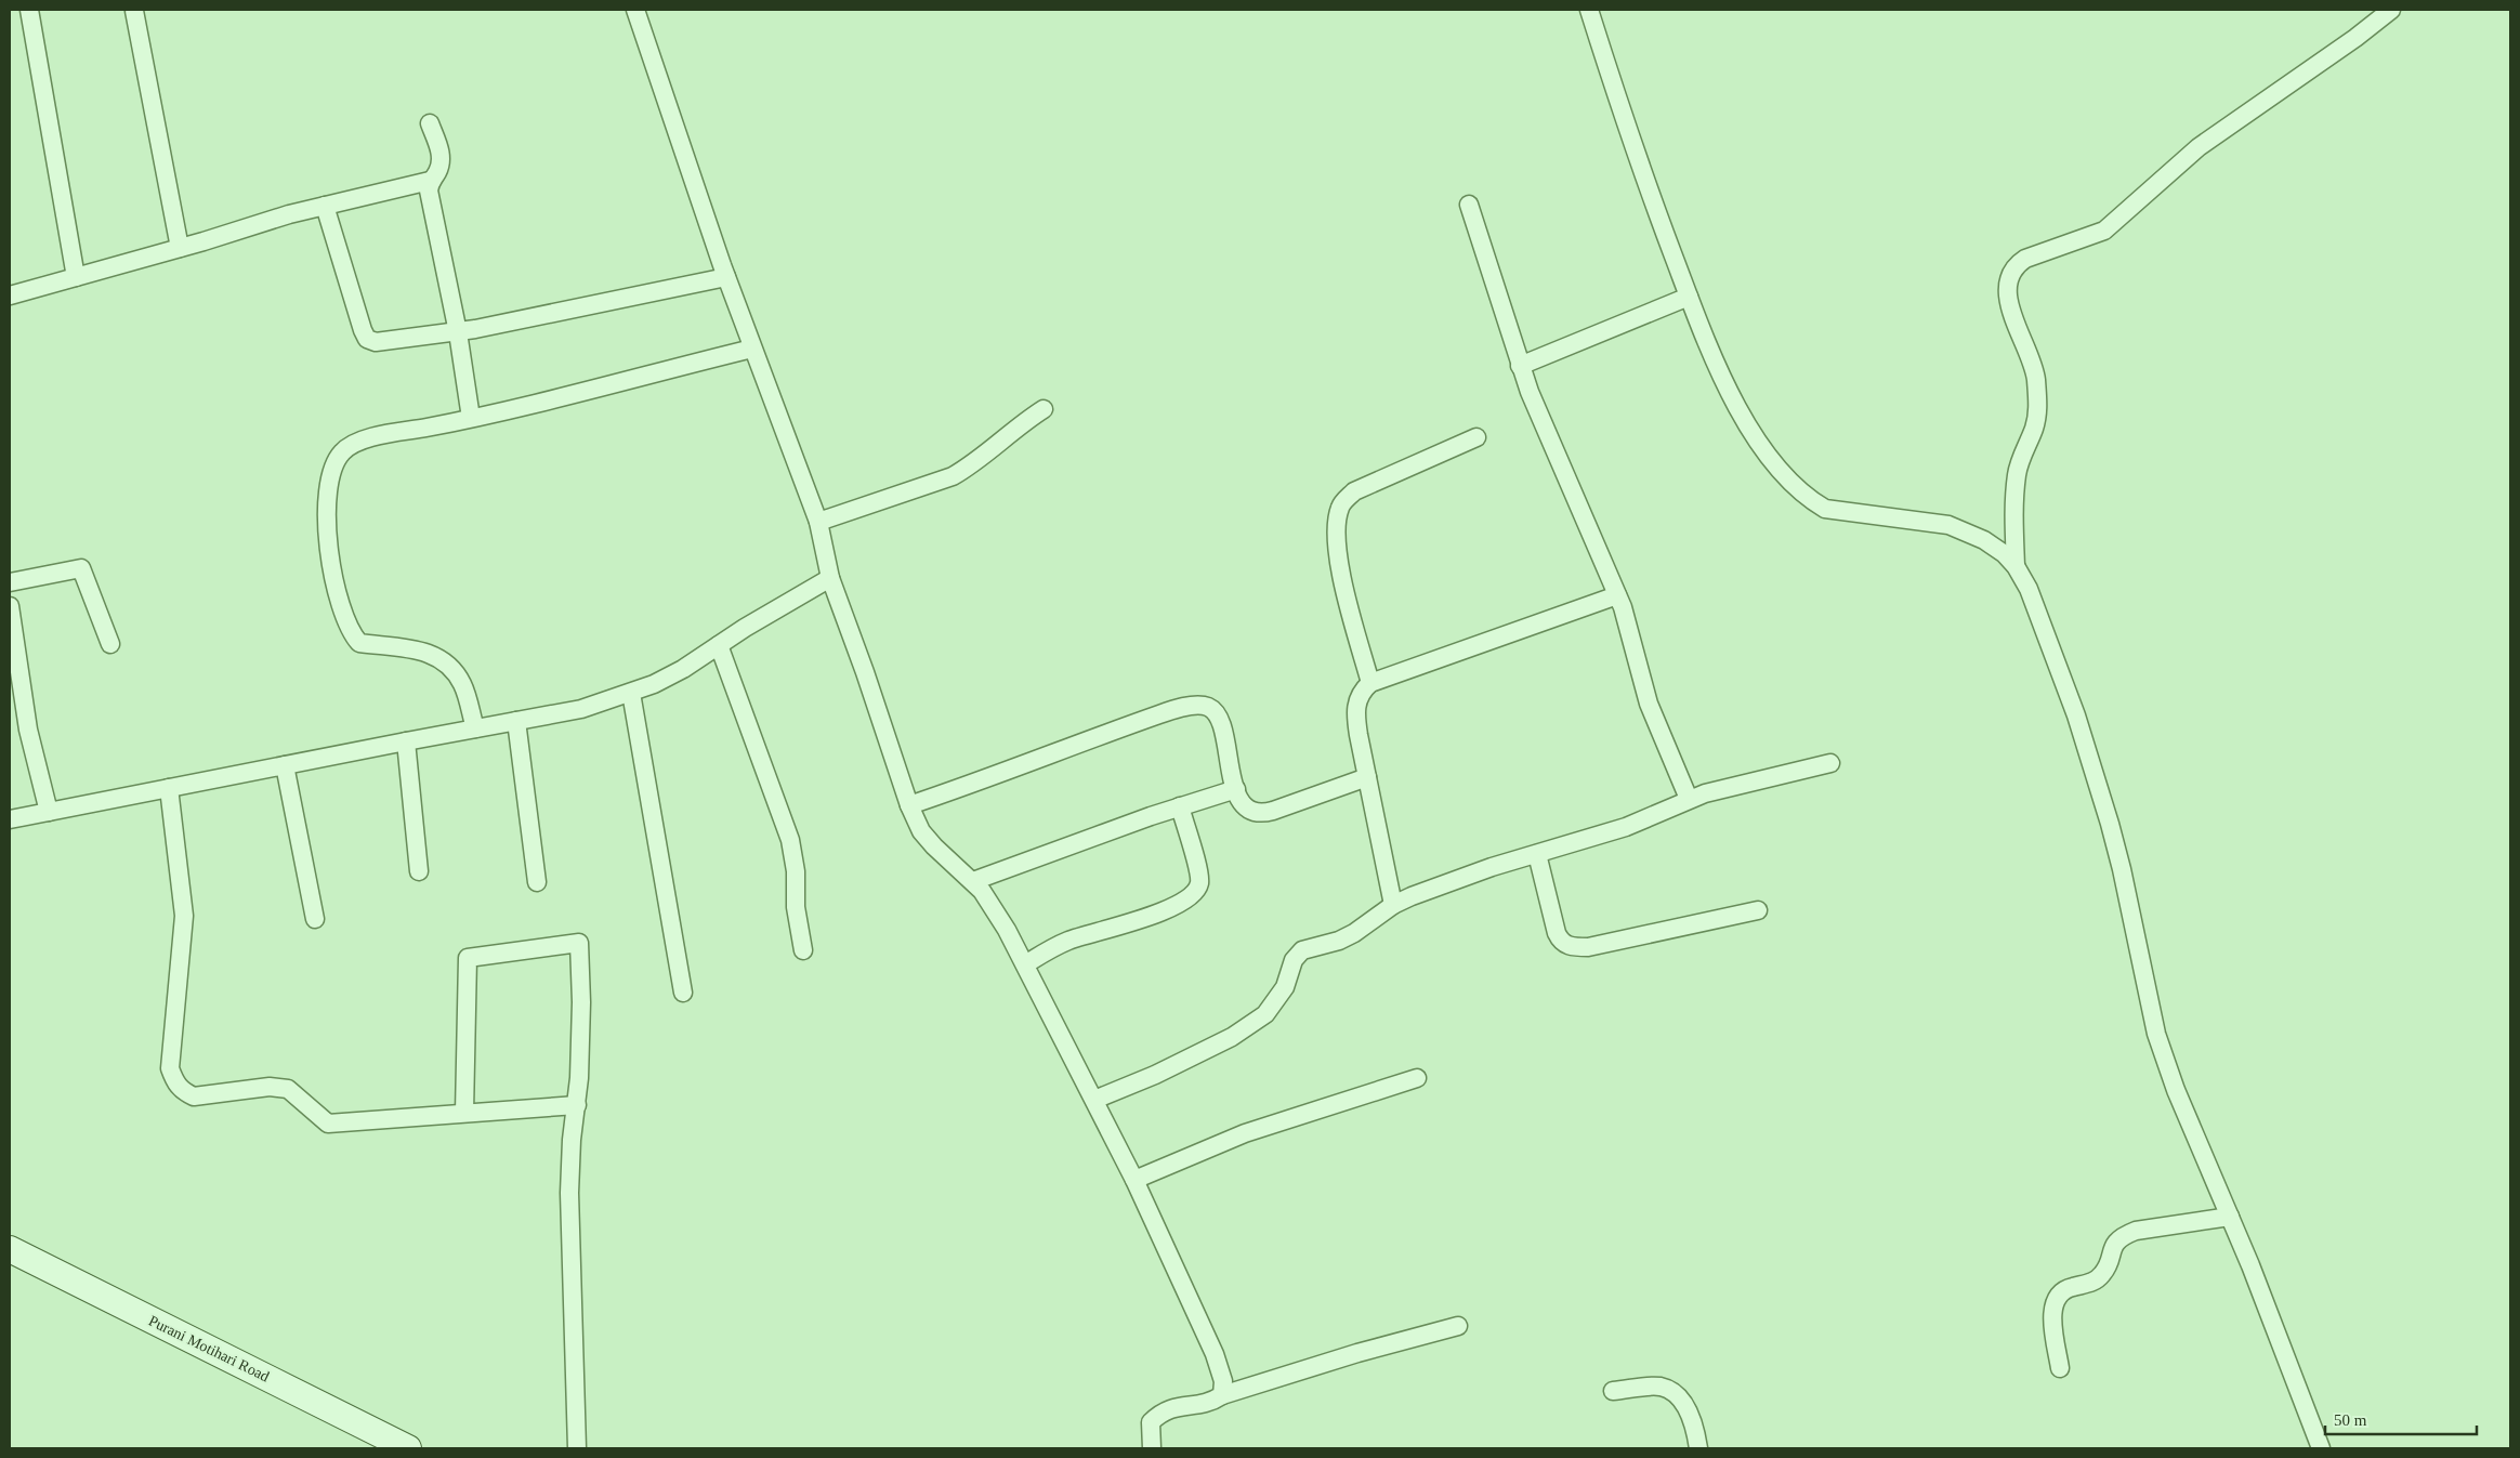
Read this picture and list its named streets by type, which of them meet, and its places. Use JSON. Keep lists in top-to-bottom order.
{
  "streets": {
    "main road": ["Purani Motihari Road"]
  },
  "scale_bar": "50 m"
}
